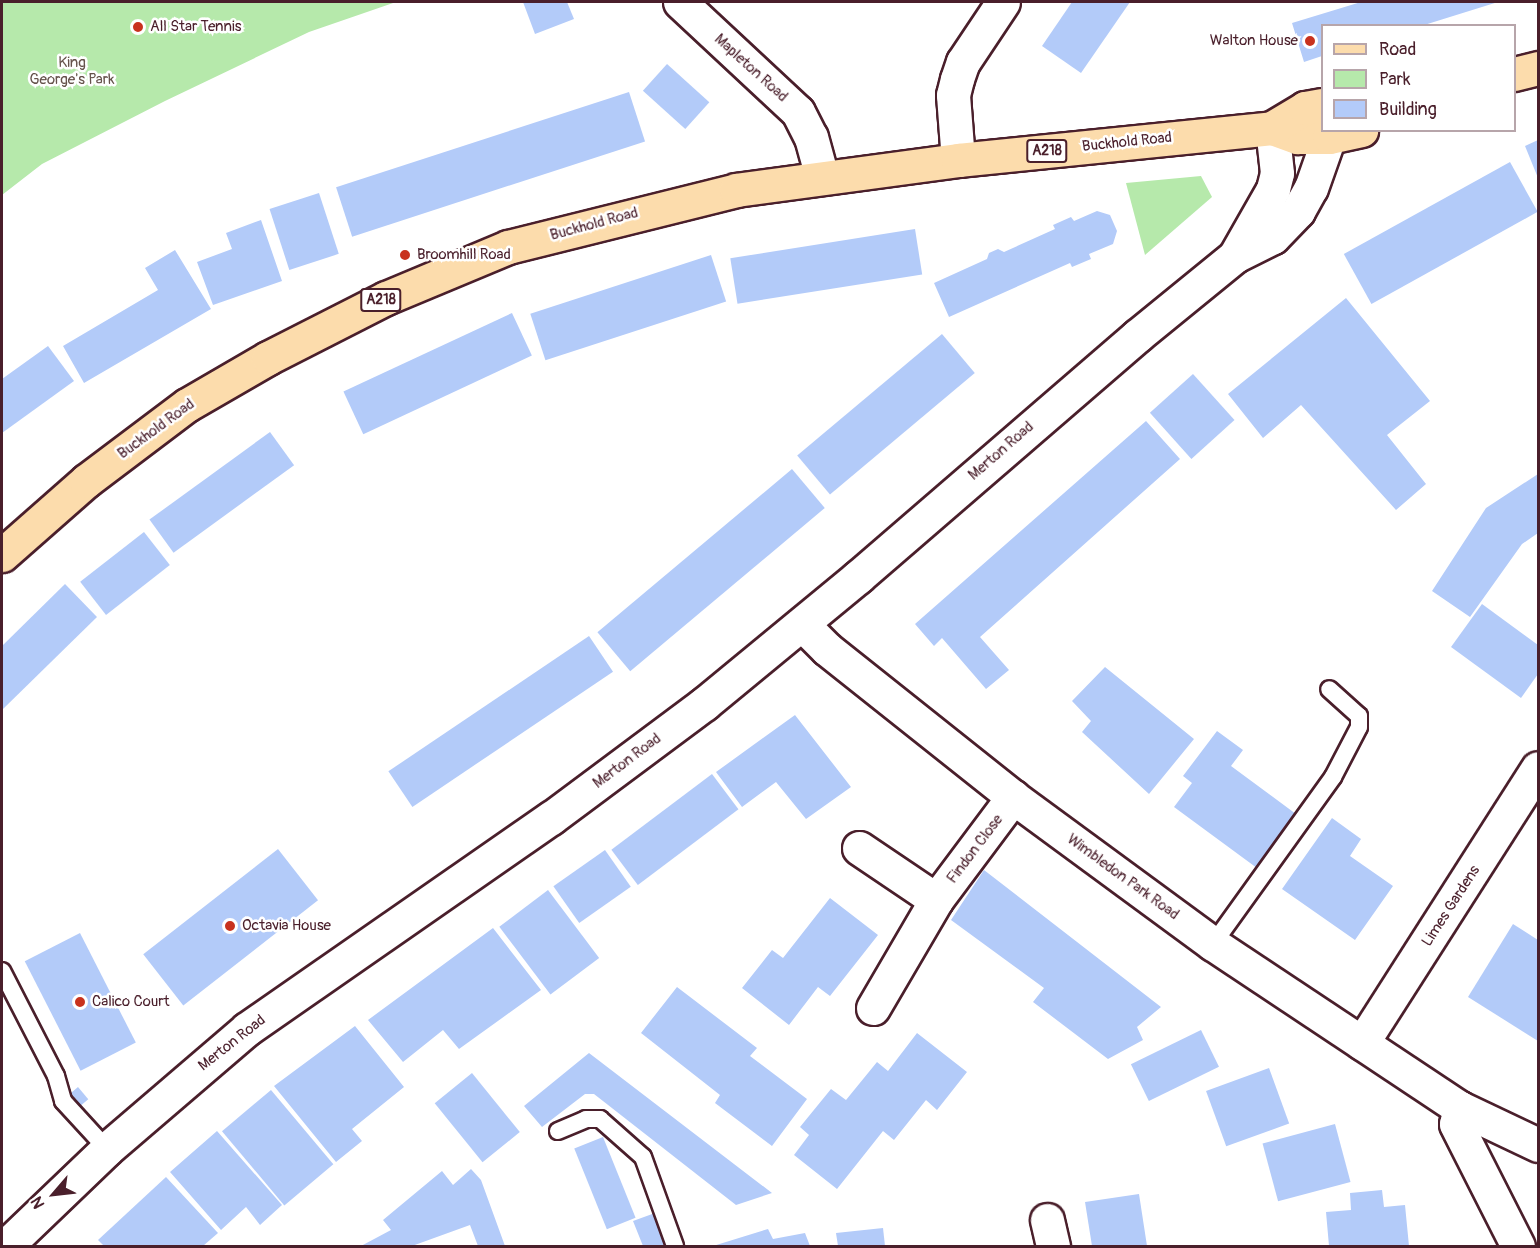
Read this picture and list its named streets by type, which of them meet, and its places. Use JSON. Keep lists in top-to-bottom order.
{
  "streets": {
    "main road": ["Buckhold Road", "A218"],
    "street": [
      "Mapleton Road",
      "Merton Road",
      "Findon Close",
      "Wimbledon Park Road",
      "Limes Gardens"
    ]
  },
  "crossings": [
    ["Mapleton Road", "Buckhold Road"],
    ["Buckhold Road", "A218"],
    ["Buckhold Road", "Merton Road"],
    ["A218", "Merton Road"],
    ["Merton Road", "Wimbledon Park Road"],
    ["Findon Close", "Wimbledon Park Road"],
    ["Wimbledon Park Road", "Limes Gardens"]
  ],
  "parks": ["King George's Park"],
  "places": [
    "All Star Tennis",
    "Walton House",
    "Broomhill Road",
    "Octavia House",
    "Calico Court"
  ],
  "legend": ["Road", "Park", "Building"],
  "north": "bottom left"
}
